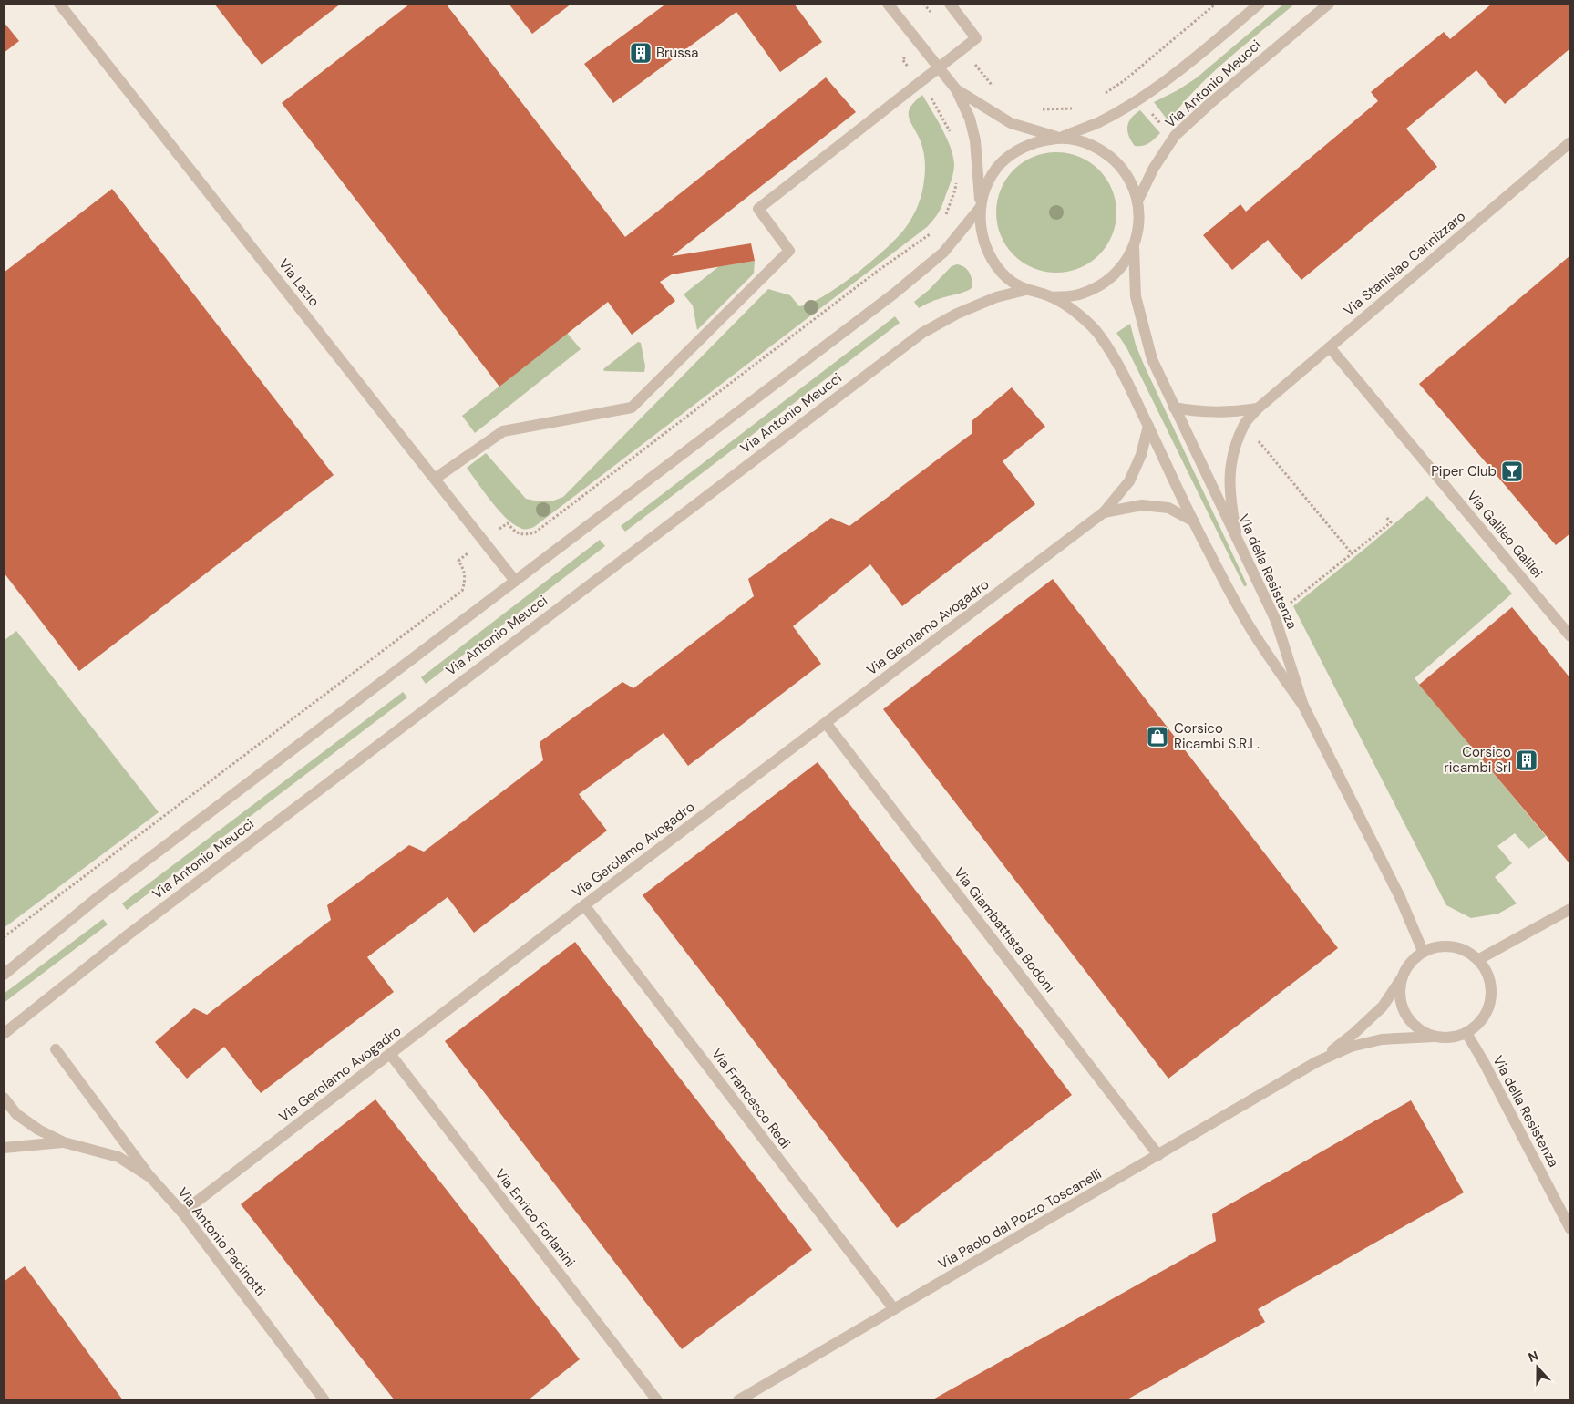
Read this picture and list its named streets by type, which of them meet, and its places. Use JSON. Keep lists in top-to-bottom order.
{
  "streets": {
    "street": [
      "Via Antonio Meucci",
      "Via Stanislao Cannizzaro",
      "Via Lazio",
      "Via Galileo Galilei",
      "Via della Resistenza",
      "Via Gerolamo Avogadro",
      "Via Giambattista Bodoni",
      "Via Francesco Redi",
      "Via Enrico Forlanini",
      "Via Paolo dal Pozzo Toscanelli",
      "Via Antonio Pacinotti"
    ]
  },
  "crossings": [
    ["Via Antonio Meucci", "Via della Resistenza"],
    ["Via Stanislao Cannizzaro", "Via Galileo Galilei"],
    ["Via Stanislao Cannizzaro", "Via della Resistenza"],
    ["Via della Resistenza", "Via Paolo dal Pozzo Toscanelli"],
    ["Via Gerolamo Avogadro", "Via Giambattista Bodoni"],
    ["Via Gerolamo Avogadro", "Via Francesco Redi"],
    ["Via Gerolamo Avogadro", "Via Enrico Forlanini"],
    ["Via Gerolamo Avogadro", "Via Antonio Pacinotti"],
    ["Via Giambattista Bodoni", "Via Paolo dal Pozzo Toscanelli"],
    ["Via Francesco Redi", "Via Paolo dal Pozzo Toscanelli"]
  ],
  "places": {
    "building": ["Brussa", "Corsico ricambi Srl"],
    "bar": ["Piper Club"],
    "shop": ["Corsico Ricambi S.R.L."]
  },
  "north": "top"
}
